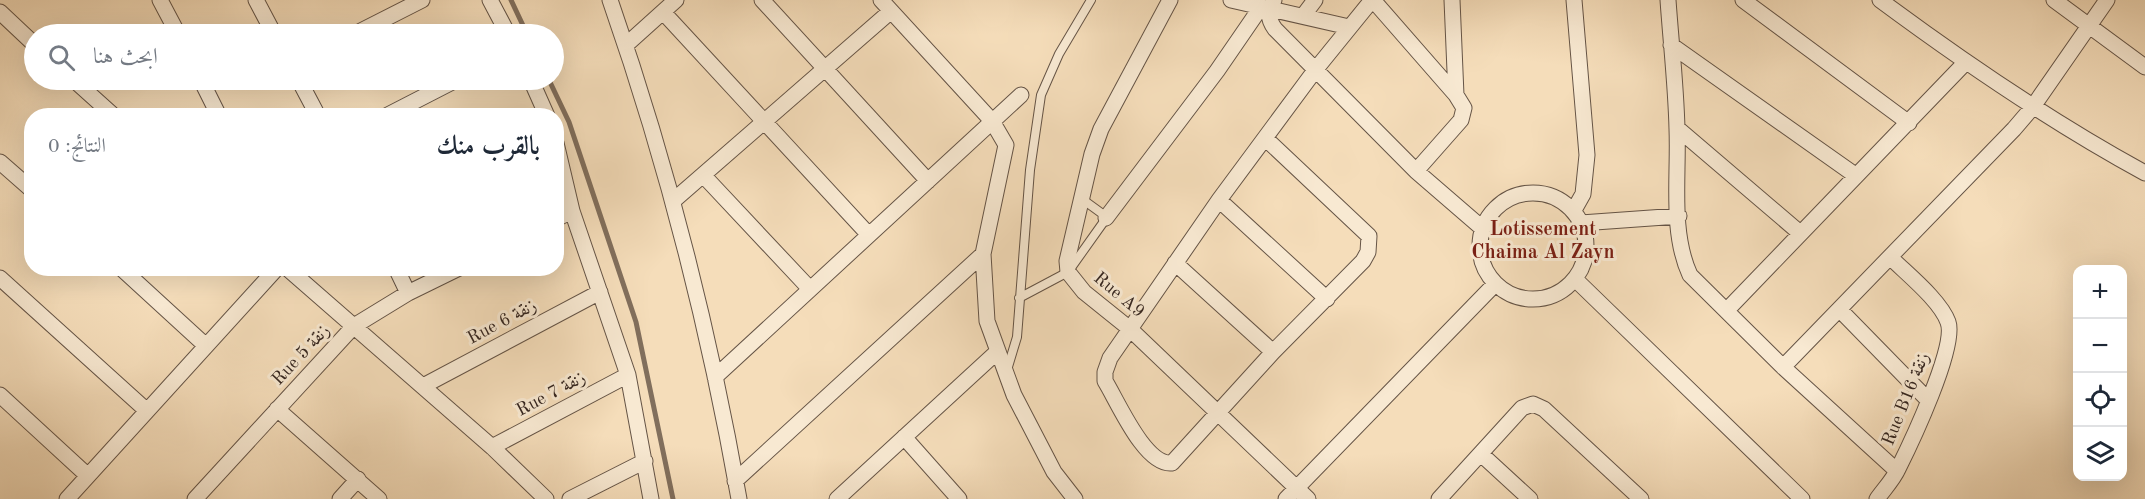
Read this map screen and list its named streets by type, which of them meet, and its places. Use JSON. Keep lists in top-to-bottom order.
{
  "streets": {
    "street": [
      "Rue A9",
      "Rue 6 زنقة",
      "Rue 5 زنقة",
      "Rue 7 زنقة",
      "Rue B16 زنقة"
    ]
  },
  "districts": ["Lotissement Chaima Al Zayn"],
  "page": {
    "search": "ابحث هنا",
    "heading": ["بالقرب منك", "النتائج: 0"],
    "map_buttons": ["+", "−"]
  }
}
